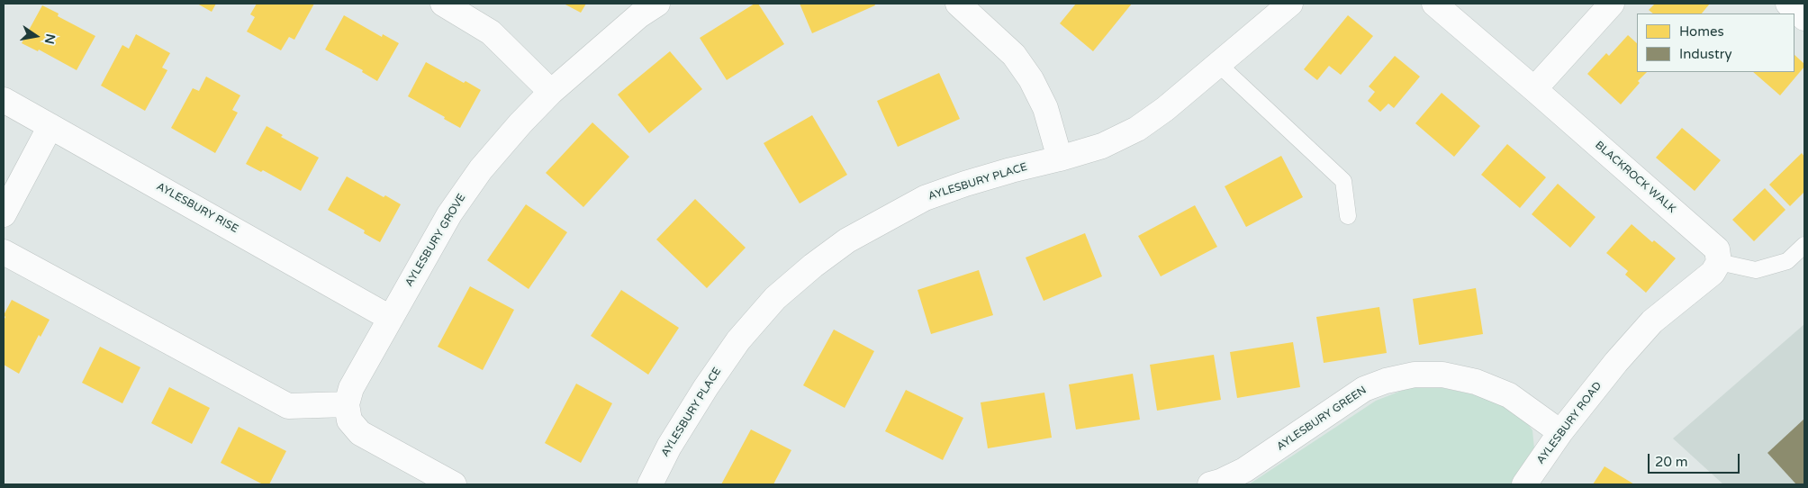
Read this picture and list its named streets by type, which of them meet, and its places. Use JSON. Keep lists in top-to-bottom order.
{
  "streets": {
    "street": [
      "BLACKROCK WALK",
      "AYLESBURY PLACE",
      "AYLESBURY RISE",
      "AYLESBURY GROVE",
      "AYLESBURY GREEN",
      "AYLESBURY ROAD"
    ]
  },
  "crossings": [
    ["BLACKROCK WALK", "AYLESBURY ROAD"],
    ["AYLESBURY RISE", "AYLESBURY GROVE"],
    ["AYLESBURY GREEN", "AYLESBURY ROAD"]
  ],
  "legend": ["Homes", "Industry"],
  "scale_bar": "20 m",
  "north": "right"
}
